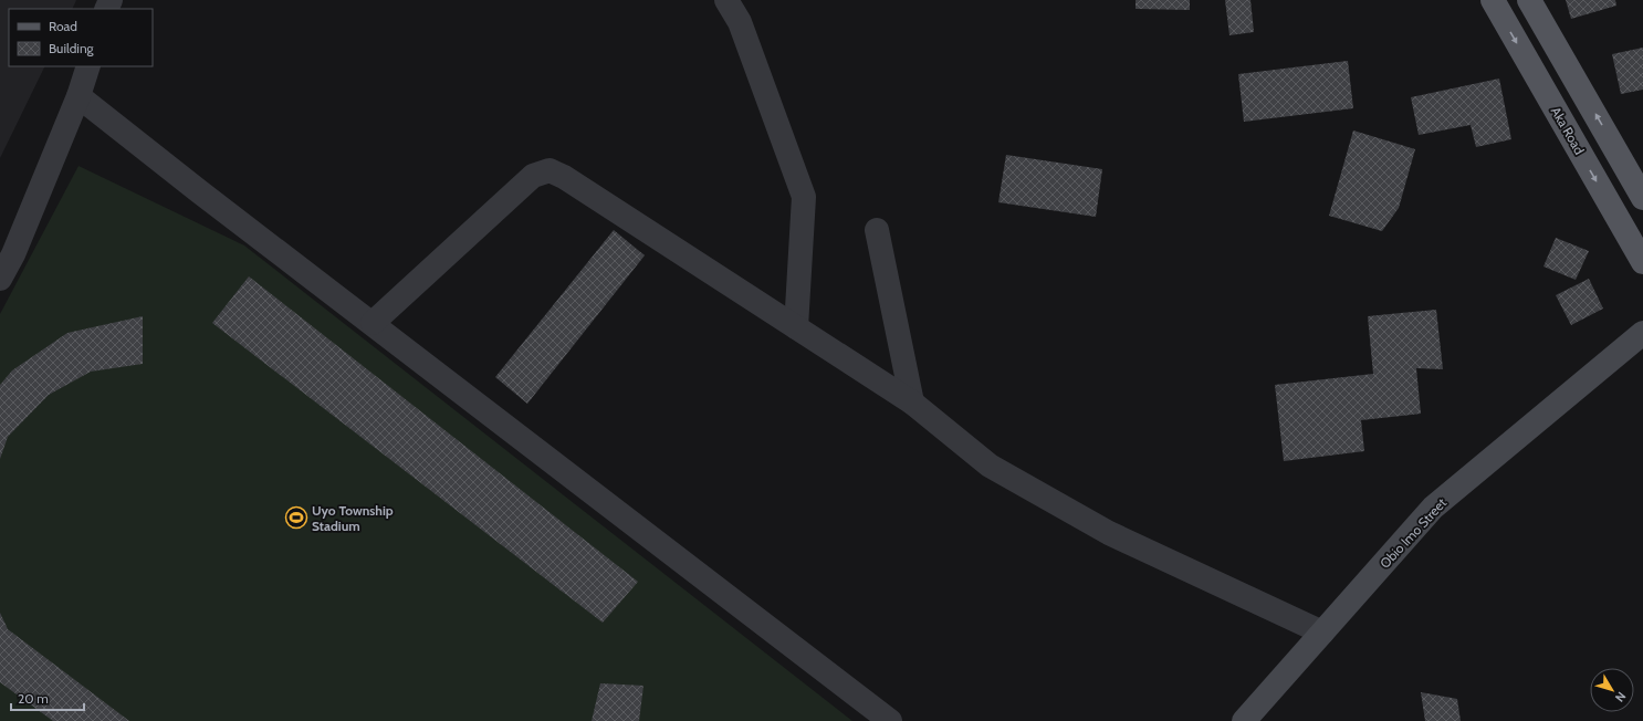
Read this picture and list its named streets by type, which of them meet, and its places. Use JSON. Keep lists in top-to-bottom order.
{
  "streets": {
    "main road": ["Aka Road"],
    "street": ["Obio Imo Street"]
  },
  "places": {
    "sports": ["Uyo Township Stadium"]
  },
  "legend": ["Road", "Building"],
  "scale_bar": "20 m",
  "north": "bottom right"
}
